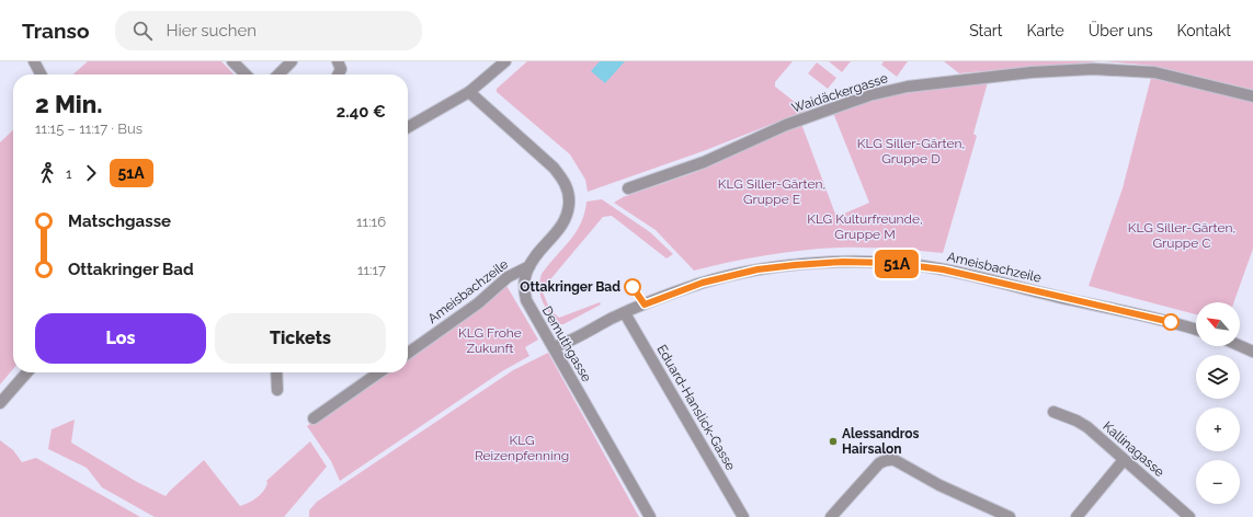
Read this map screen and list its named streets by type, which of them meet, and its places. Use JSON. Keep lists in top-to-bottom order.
{
  "streets": {
    "street": [
      "Waidäckergasse",
      "Ameisbachzeile",
      "Demuthgasse",
      "Eduard-Hanslick-Gasse",
      "Kallinagasse"
    ]
  },
  "crossings": [
    ["Ameisbachzeile", "Demuthgasse"],
    ["Ameisbachzeile", "Eduard-Hanslick-Gasse"]
  ],
  "parks": [
    "KLG Siller-Gärten, Gruppe D",
    "KLG Siller-Gärten, Gruppe E",
    "KLG Kulturfreunde, Gruppe M",
    "KLG Siller-Gärten, Gruppe C",
    "KLG Frohe Zukunft",
    "KLG Reizenpfenning"
  ],
  "places": ["Ottakringer Bad", "Alessandros Hairsalon"],
  "lines": ["bus line 51A"],
  "north": "top left",
  "page": {
    "header": "Transo",
    "search": "Hier suchen",
    "nav": [
      "Start",
      "Karte",
      "Über uns",
      "Kontakt"
    ],
    "on_map": "51A",
    "heading": ["2 Min.", "11:15 – 11:17 · Bus", "2.40 €"],
    "legs": ["1", "51A"],
    "list": [
      {
        "name": "Matschgasse",
        "value": "11:16"
      },
      {
        "name": "Ottakringer Bad",
        "value": "11:17"
      }
    ],
    "map_buttons": ["+", "−"],
    "buttons": ["Los", "Tickets"]
  }
}
